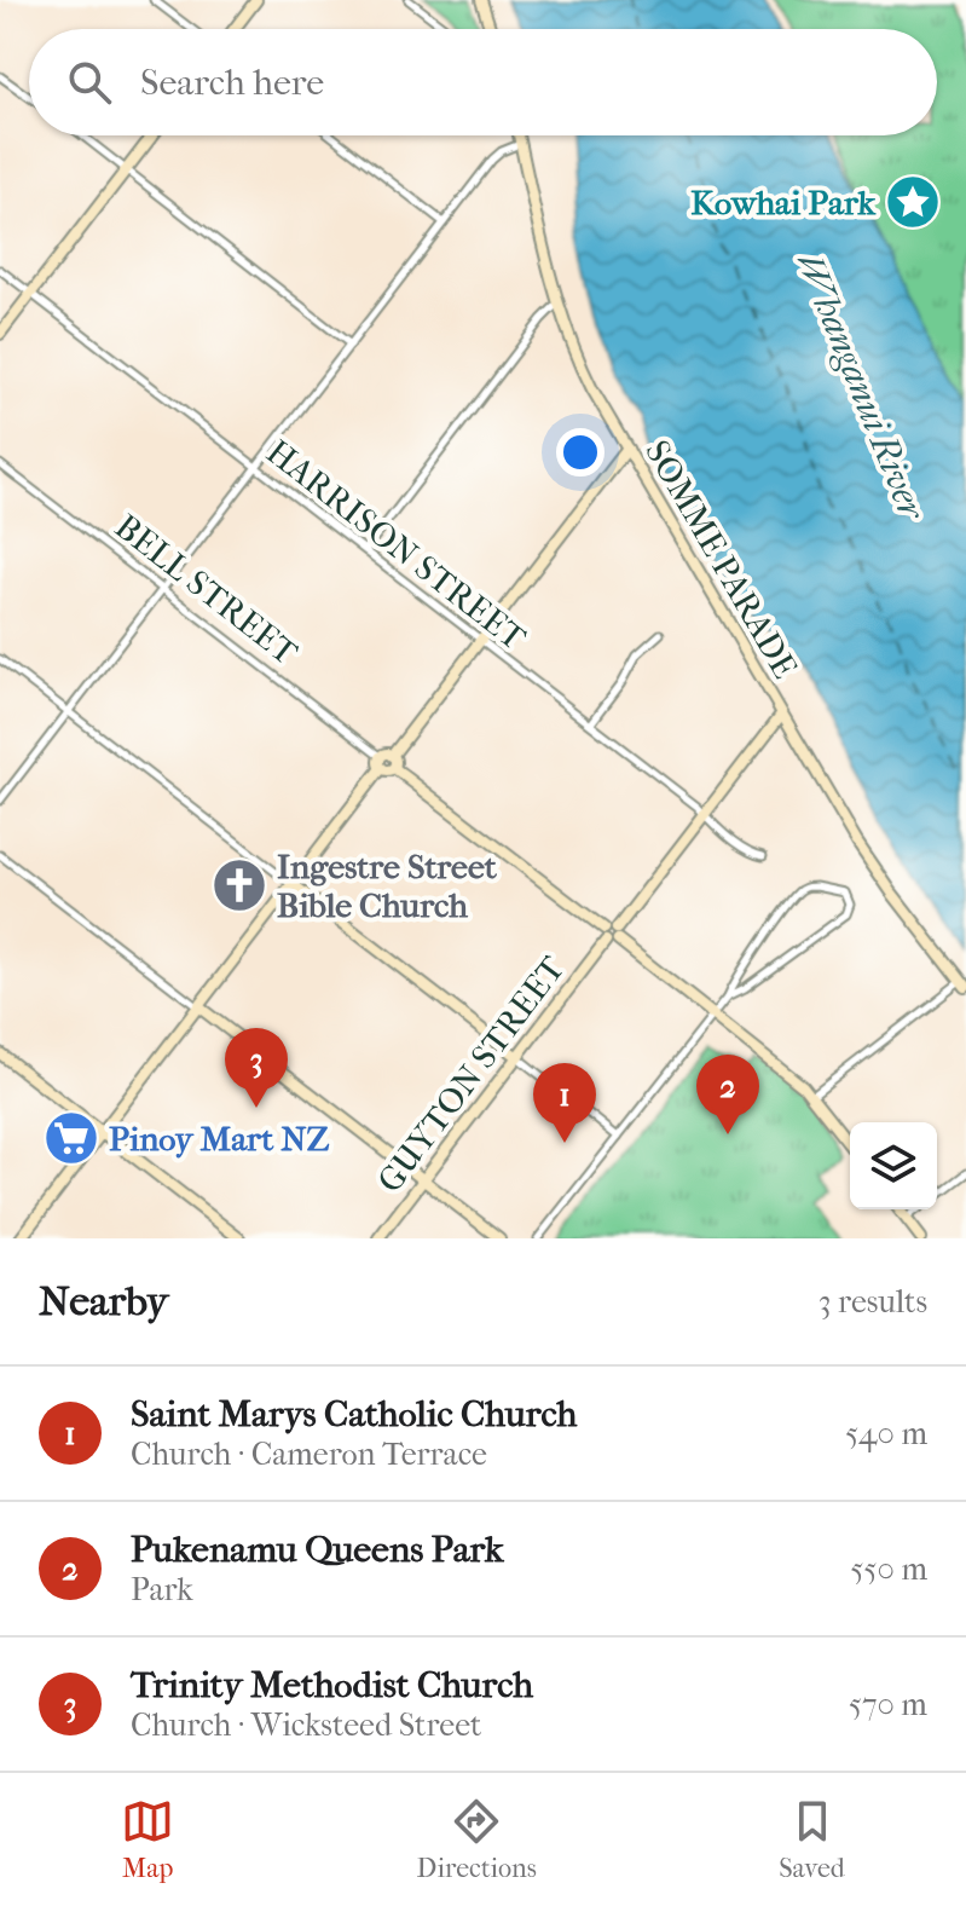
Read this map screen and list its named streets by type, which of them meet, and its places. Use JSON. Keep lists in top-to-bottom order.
{
  "streets": {
    "main road": ["SOMME PARADE", "BELL STREET", "GUYTON STREET"],
    "street": ["HARRISON STREET"]
  },
  "crossings": [
    ["HARRISON STREET", "GUYTON STREET"],
    ["SOMME PARADE", "GUYTON STREET"],
    ["BELL STREET", "GUYTON STREET"]
  ],
  "water": ["Whanganui River"],
  "places": {
    "place": ["Kowhai Park"],
    "church": ["Ingestre Street Bible Church"],
    "supermarket": ["Pinoy Mart NZ"]
  },
  "page": {
    "search": "Search here",
    "pins": ["3", "2", "1"],
    "heading": ["Nearby", "3 results"],
    "list": [
      {
        "mark": "1",
        "name": "Saint Marys Catholic Church",
        "note": "Church · Cameron Terrace",
        "value": "540 m"
      },
      {
        "mark": "2",
        "name": "Pukenamu Queens Park",
        "note": "Park",
        "value": "550 m"
      },
      {
        "mark": "3",
        "name": "Trinity Methodist Church",
        "note": "Church · Wicksteed Street",
        "value": "570 m"
      }
    ],
    "nav": ["Map", "Directions", "Saved"]
  }
}
